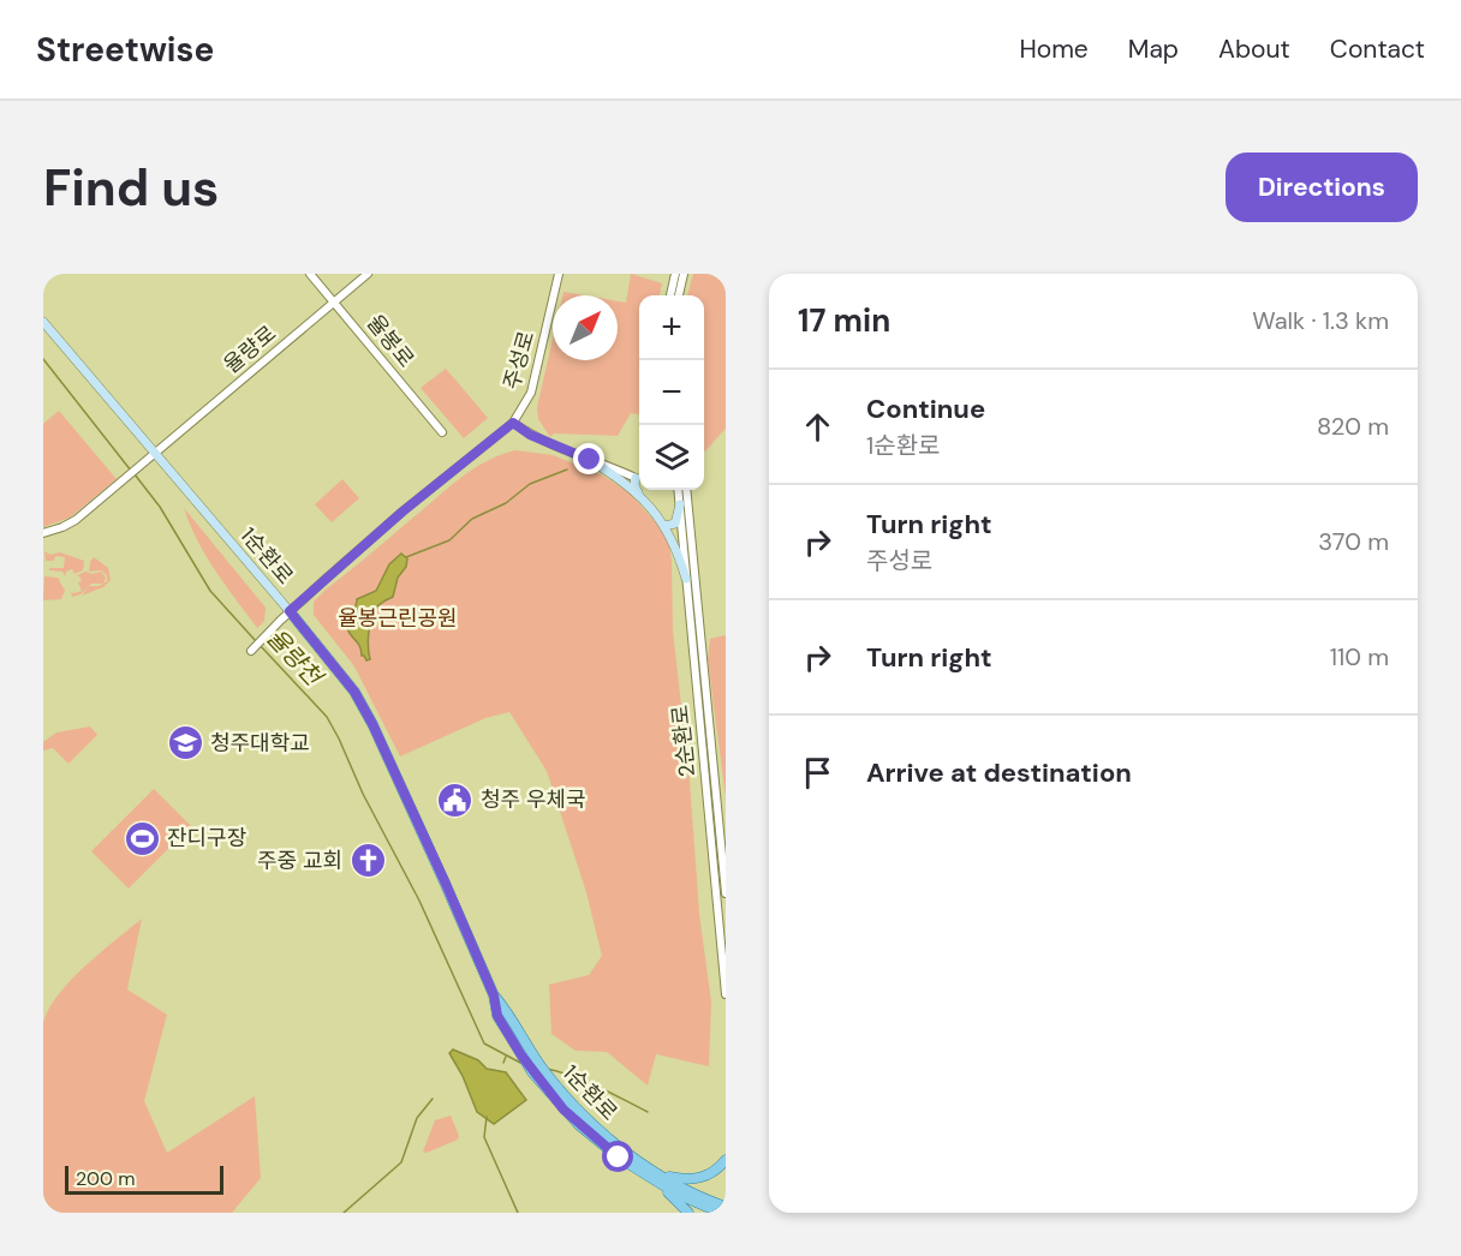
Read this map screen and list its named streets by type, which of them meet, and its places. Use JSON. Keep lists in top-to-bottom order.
{
  "streets": {
    "main road": ["1순환로"],
    "street": [
      "율봉로",
      "율량로",
      "주성로",
      "2순환로"
    ]
  },
  "crossings": [
    ["율봉로", "율량로"],
    ["율량로", "1순환로"],
    ["주성로", "1순환로"]
  ],
  "water": ["율량천"],
  "parks": ["율봉근린공원"],
  "places": {
    "school or university": ["청주대학교"],
    "public building": ["청주 우체국"],
    "sports": ["잔디구장"],
    "church": ["주중 교회"]
  },
  "scale_bar": "200 m",
  "north": "top right",
  "page": {
    "header": "Streetwise",
    "nav": [
      "Home",
      "Map",
      "About",
      "Contact"
    ],
    "buttons": "Directions",
    "title": "Find us",
    "heading": ["17 min", "Walk · 1.3 km"],
    "map_buttons": ["+", "−"],
    "list": [
      ["Continue", "1순환로", "820 m"],
      ["Turn right", "주성로", "370 m"],
      ["Turn right", "110 m"],
      "Arrive at destination"
    ],
    "scale": "200 m"
  }
}
